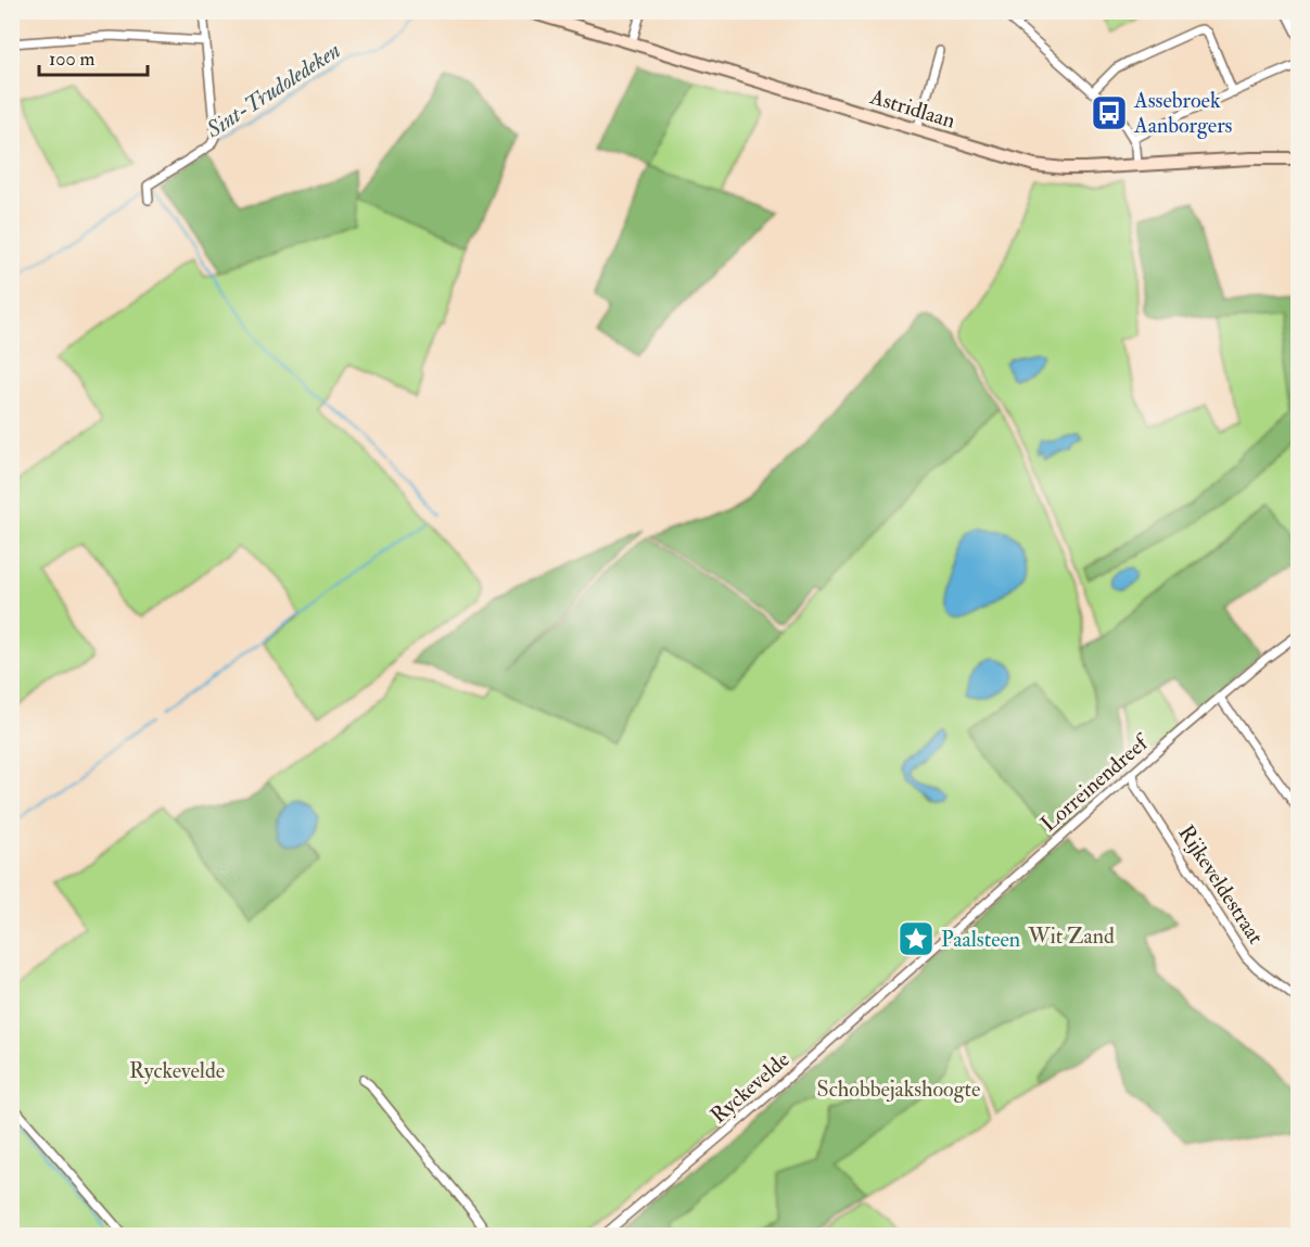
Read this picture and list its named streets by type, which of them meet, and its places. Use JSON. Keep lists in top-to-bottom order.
{
  "streets": {
    "main road": ["Astridlaan"],
    "street": ["Lorreinendreef", "Rijkeveldestraat", "Ryckevelde"]
  },
  "crossings": [
    ["Lorreinendreef", "Rijkeveldestraat"],
    ["Lorreinendreef", "Ryckevelde"]
  ],
  "water": ["Sint-Trudoledeken"],
  "parks": ["Wit Zand", "Ryckevelde", "Schobbejakshoogte"],
  "places": {
    "bus stop": ["Assebroek Aanborgers"],
    "place": ["Paalsteen"]
  },
  "scale_bar": "100 m"
}
